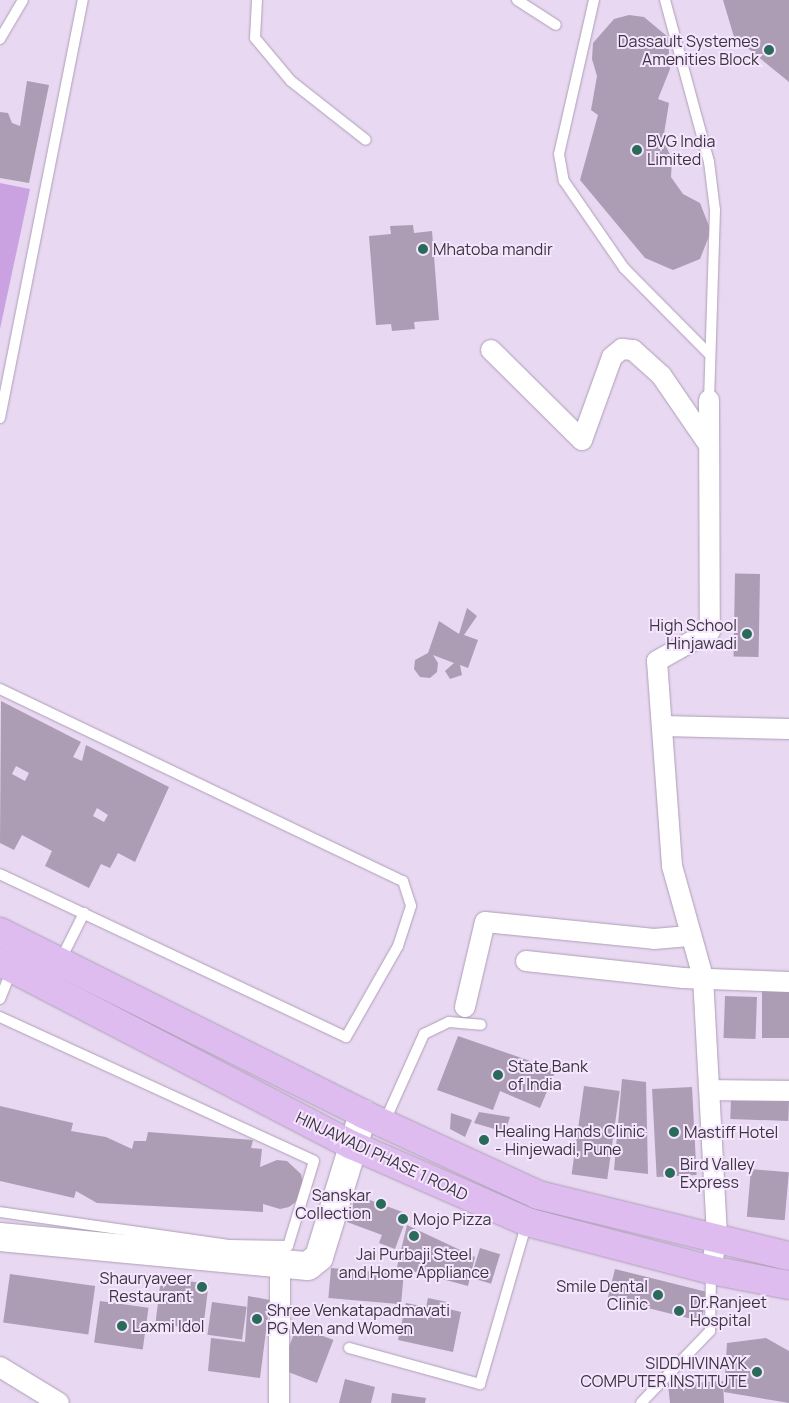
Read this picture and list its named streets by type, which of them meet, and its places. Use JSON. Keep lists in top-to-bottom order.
{
  "streets": {
    "main road": ["HINJAWADI PHASE 1 ROAD"]
  },
  "places": [
    "Dassault Systemes Amenities Block",
    "BVG India Limited",
    "Mhatoba mandir",
    "High School Hinjawadi",
    "State Bank of India",
    "Mastiff Hotel",
    "Healing Hands Clinic - Hinjewadi, Pune",
    "Bird Valley Express",
    "Sanskar Collection",
    "Mojo Pizza",
    "Jai Purbaji Steel and Home Appliance",
    "Shauryaveer Restaurant",
    "Smile Dental Clinic",
    "Dr.Ranjeet Hospital",
    "Shree Venkatapadmavati PG Men and Women",
    "Laxmi Idol",
    "SIDDHIVINAYK COMPUTER INSTITUTE"
  ]
}
